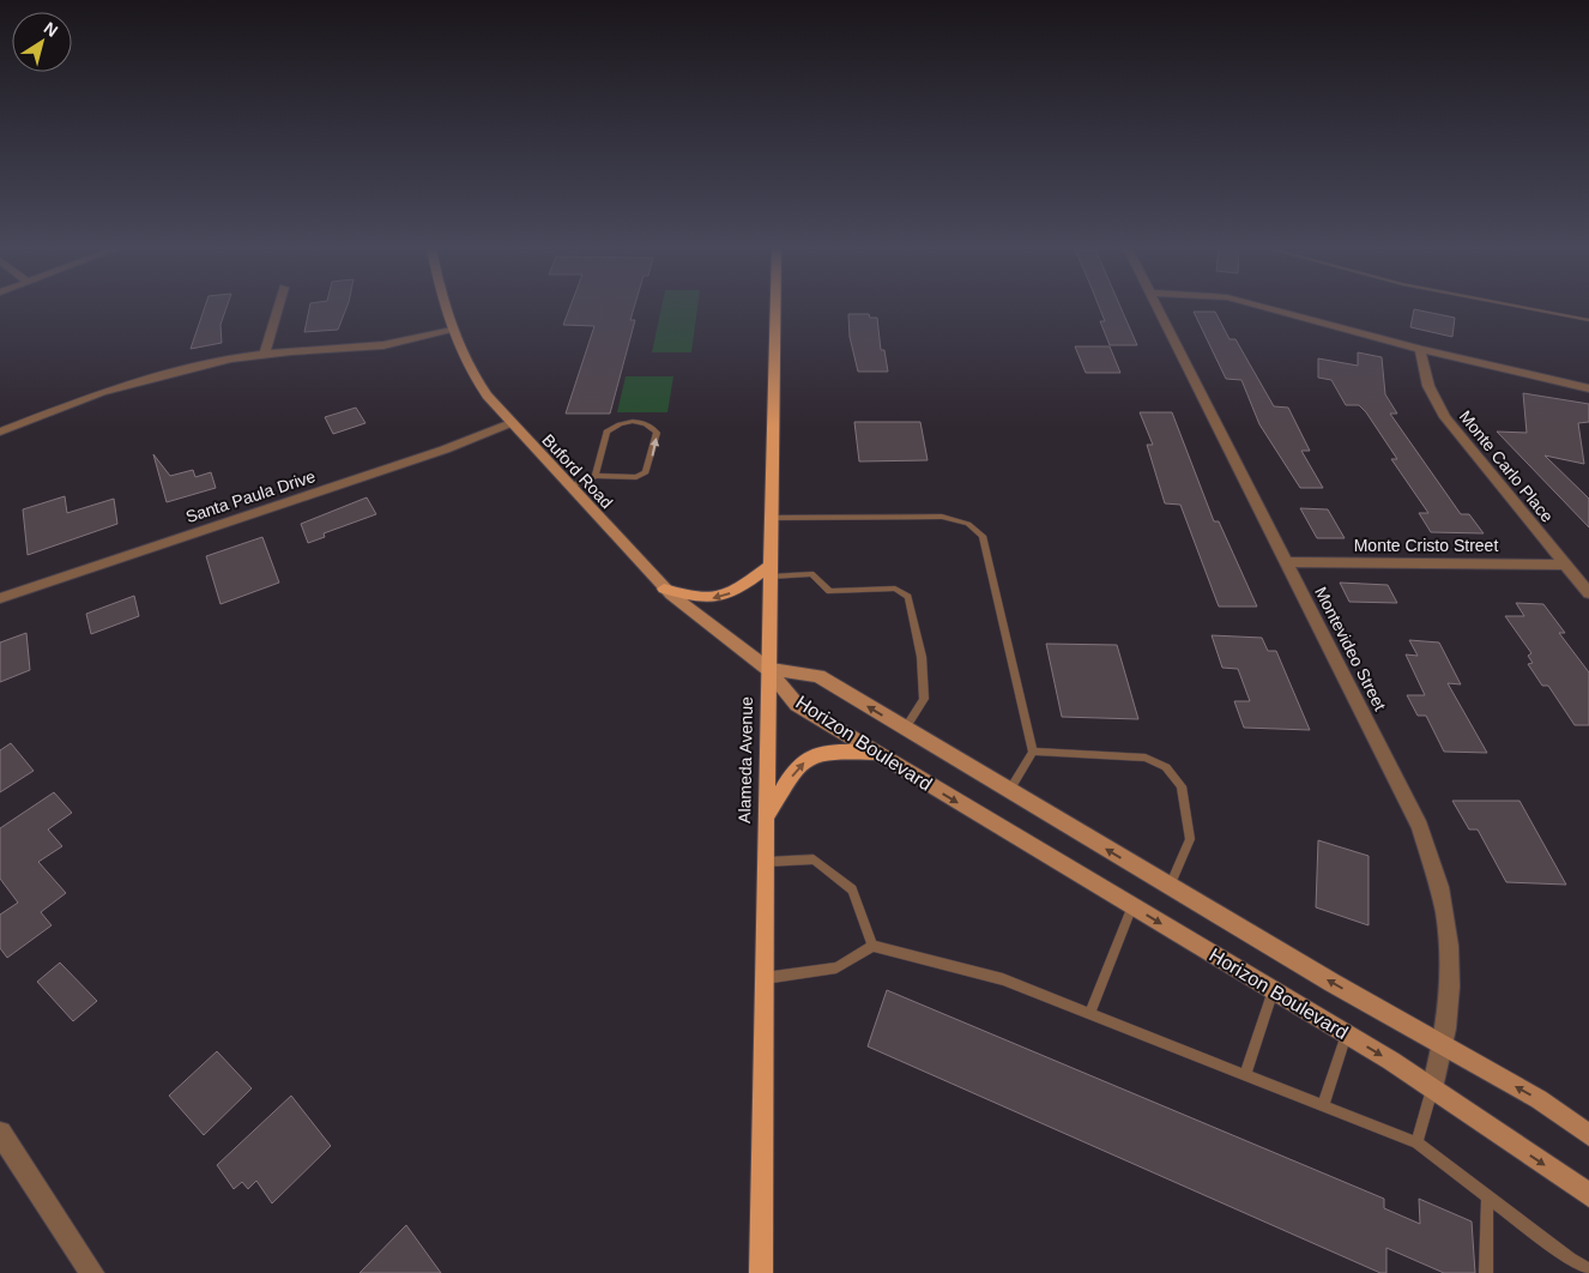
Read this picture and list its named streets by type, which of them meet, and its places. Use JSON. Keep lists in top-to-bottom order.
{
  "streets": {
    "main road": ["Buford Road", "Horizon Boulevard", "Alameda Avenue"],
    "street": [
      "Monte Carlo Place",
      "Santa Paula Drive",
      "Monte Cristo Street",
      "Montevideo Street"
    ]
  },
  "crossings": [
    ["Monte Carlo Place", "Monte Cristo Street"],
    ["Buford Road", "Santa Paula Drive"],
    ["Buford Road", "Horizon Boulevard"],
    ["Buford Road", "Alameda Avenue"],
    ["Monte Cristo Street", "Montevideo Street"],
    ["Montevideo Street", "Horizon Boulevard"],
    ["Horizon Boulevard", "Alameda Avenue"]
  ],
  "north": "top right"
}
